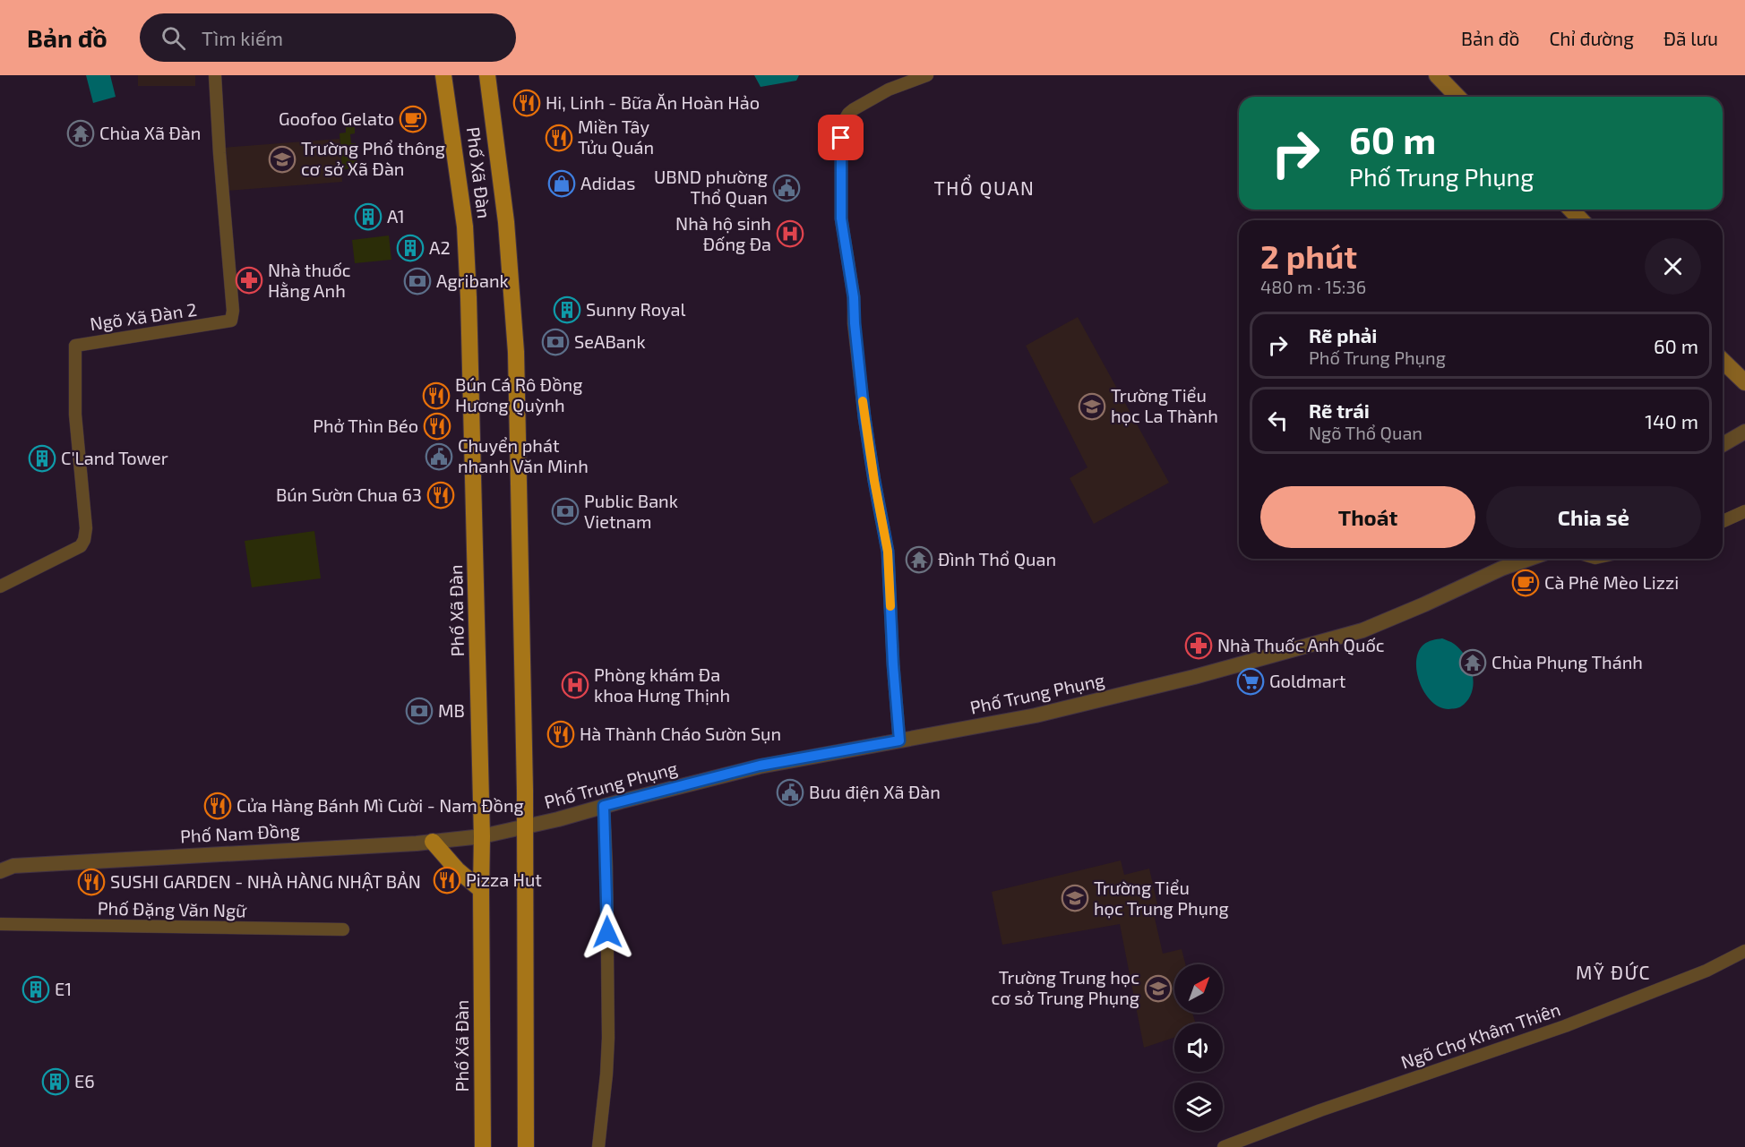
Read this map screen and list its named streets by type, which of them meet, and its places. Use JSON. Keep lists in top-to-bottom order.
{
  "streets": {
    "main road": ["Phố Xã Đàn"],
    "street": [
      "Ngõ Xã Đàn 2",
      "Phố Trung Phụng",
      "Phố Nam Đồng",
      "Phố Đặng Văn Ngữ",
      "Ngõ Chợ Khâm Thiên"
    ]
  },
  "crossings": [
    ["Phố Xã Đàn", "Phố Trung Phụng"],
    ["Phố Xã Đàn", "Phố Nam Đồng"],
    ["Phố Trung Phụng", "Phố Nam Đồng"]
  ],
  "districts": ["THỔ QUAN", "MỸ ĐỨC"],
  "places": {
    "restaurant": [
      "Hi, Linh - Bữa Ăn Hoàn Hảo",
      "Miền Tây Tửu Quán",
      "Bún Cá Rô Đồng Hương Quỳnh",
      "Phở Thìn Béo",
      "Bún Sườn Chua 63",
      "Hà Thành Cháo Sườn Sụn",
      "Cửa Hàng Bánh Mì Cười - Nam Đồng",
      "Pizza Hut",
      "SUSHI GARDEN - NHÀ HÀNG NHẬT BẢN"
    ],
    "cafe": ["Goofoo Gelato", "Cà Phê Mèo Lizzi"],
    "temple": ["Chùa Xã Đàn", "Đình Thổ Quan", "Chùa Phụng Thánh"],
    "school or university": [
      "Trường Phổ thông cơ sở Xã Đàn",
      "Trường Tiểu học La Thành",
      "Trường Tiểu học Trung Phụng",
      "Trường Trung học cơ sở Trung Phụng"
    ],
    "shop": ["Adidas"],
    "public building": ["UBND phường Thổ Quan", "Chuyển phát nhanh Văn Minh", "Bưu điện Xã Đàn"],
    "building": [
      "A1",
      "A2",
      "Sunny Royal",
      "C'Land Tower",
      "E1",
      "E6"
    ],
    "hospital": ["Nhà hộ sinh Đống Đa", "Phòng khám Đa khoa Hưng Thịnh"],
    "pharmacy": ["Nhà thuốc Hằng Anh", "Nhà Thuốc Anh Quốc"],
    "bank": [
      "Agribank",
      "SeABank",
      "Public Bank Vietnam",
      "MB"
    ],
    "supermarket": ["Goldmart"]
  },
  "north": "top right",
  "page": {
    "header": "Bản đồ",
    "search": "Tìm kiếm",
    "nav": ["Bản đồ", "Chỉ đường", "Đã lưu"],
    "turn": ["60 m", "Phố Trung Phụng"],
    "heading": ["2 phút", "480 m · 15:36"],
    "list": [
      {
        "name": "Rẽ phải",
        "note": "Phố Trung Phụng",
        "value": "60 m"
      },
      {
        "name": "Rẽ trái",
        "note": "Ngõ Thổ Quan",
        "value": "140 m"
      }
    ],
    "buttons": ["Thoát", "Chia sẻ"]
  }
}
